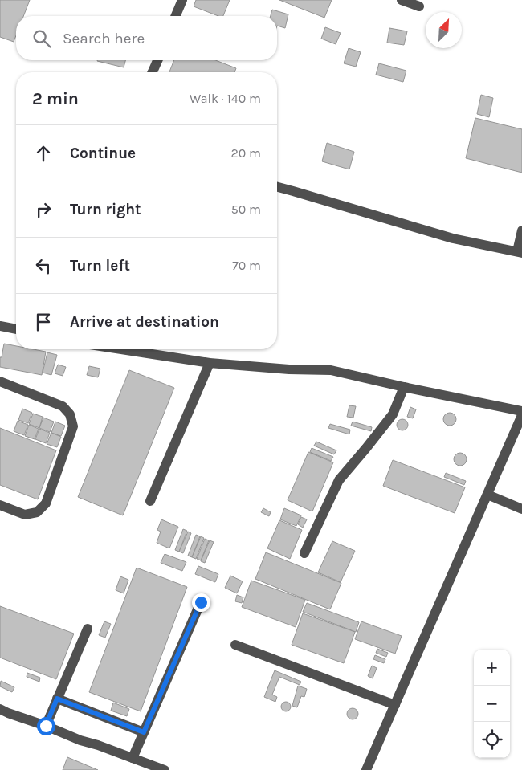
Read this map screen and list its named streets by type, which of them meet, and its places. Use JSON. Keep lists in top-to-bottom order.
{
  "north": "top right",
  "page": {
    "search": "Search here",
    "heading": ["2 min", "Walk · 140 m"],
    "list": [
      ["Continue", "20 m"],
      ["Turn right", "50 m"],
      ["Turn left", "70 m"],
      "Arrive at destination"
    ],
    "map_buttons": ["+", "−"]
  }
}
